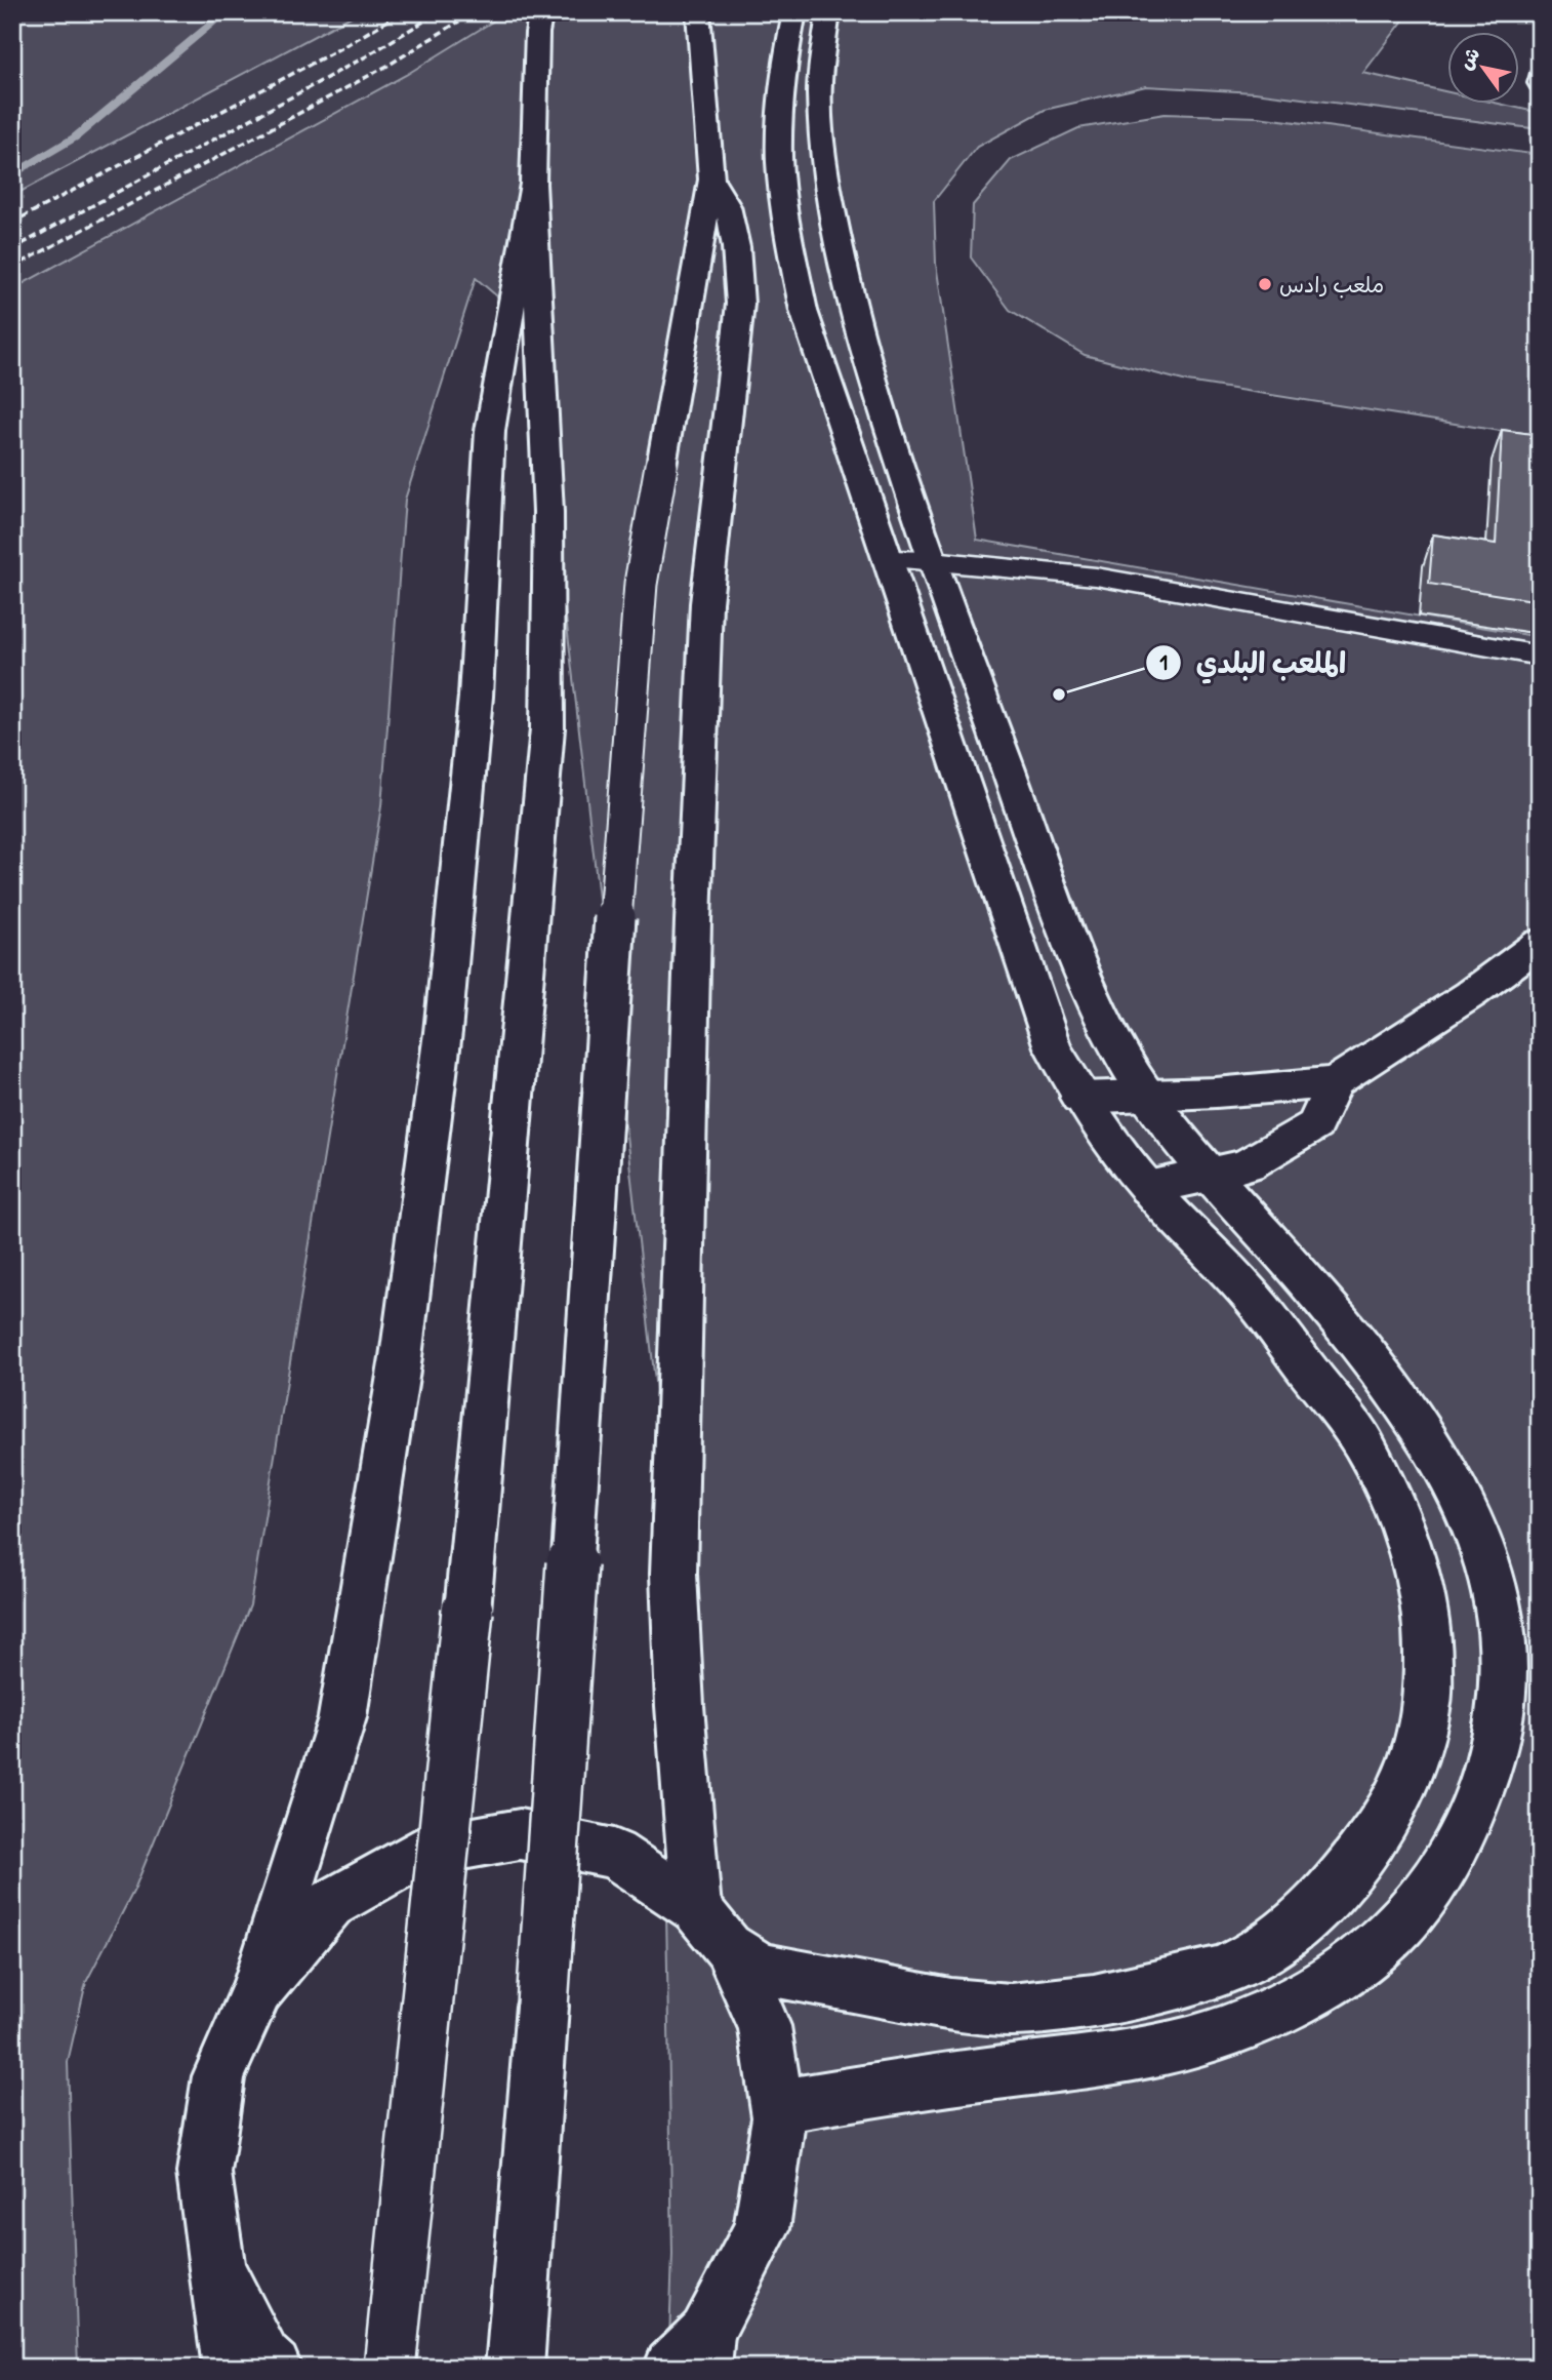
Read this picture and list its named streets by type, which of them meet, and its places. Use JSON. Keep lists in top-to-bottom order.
{
  "places": ["ملعب رادس", "الملعب البلدي"],
  "north": "top left"
}
